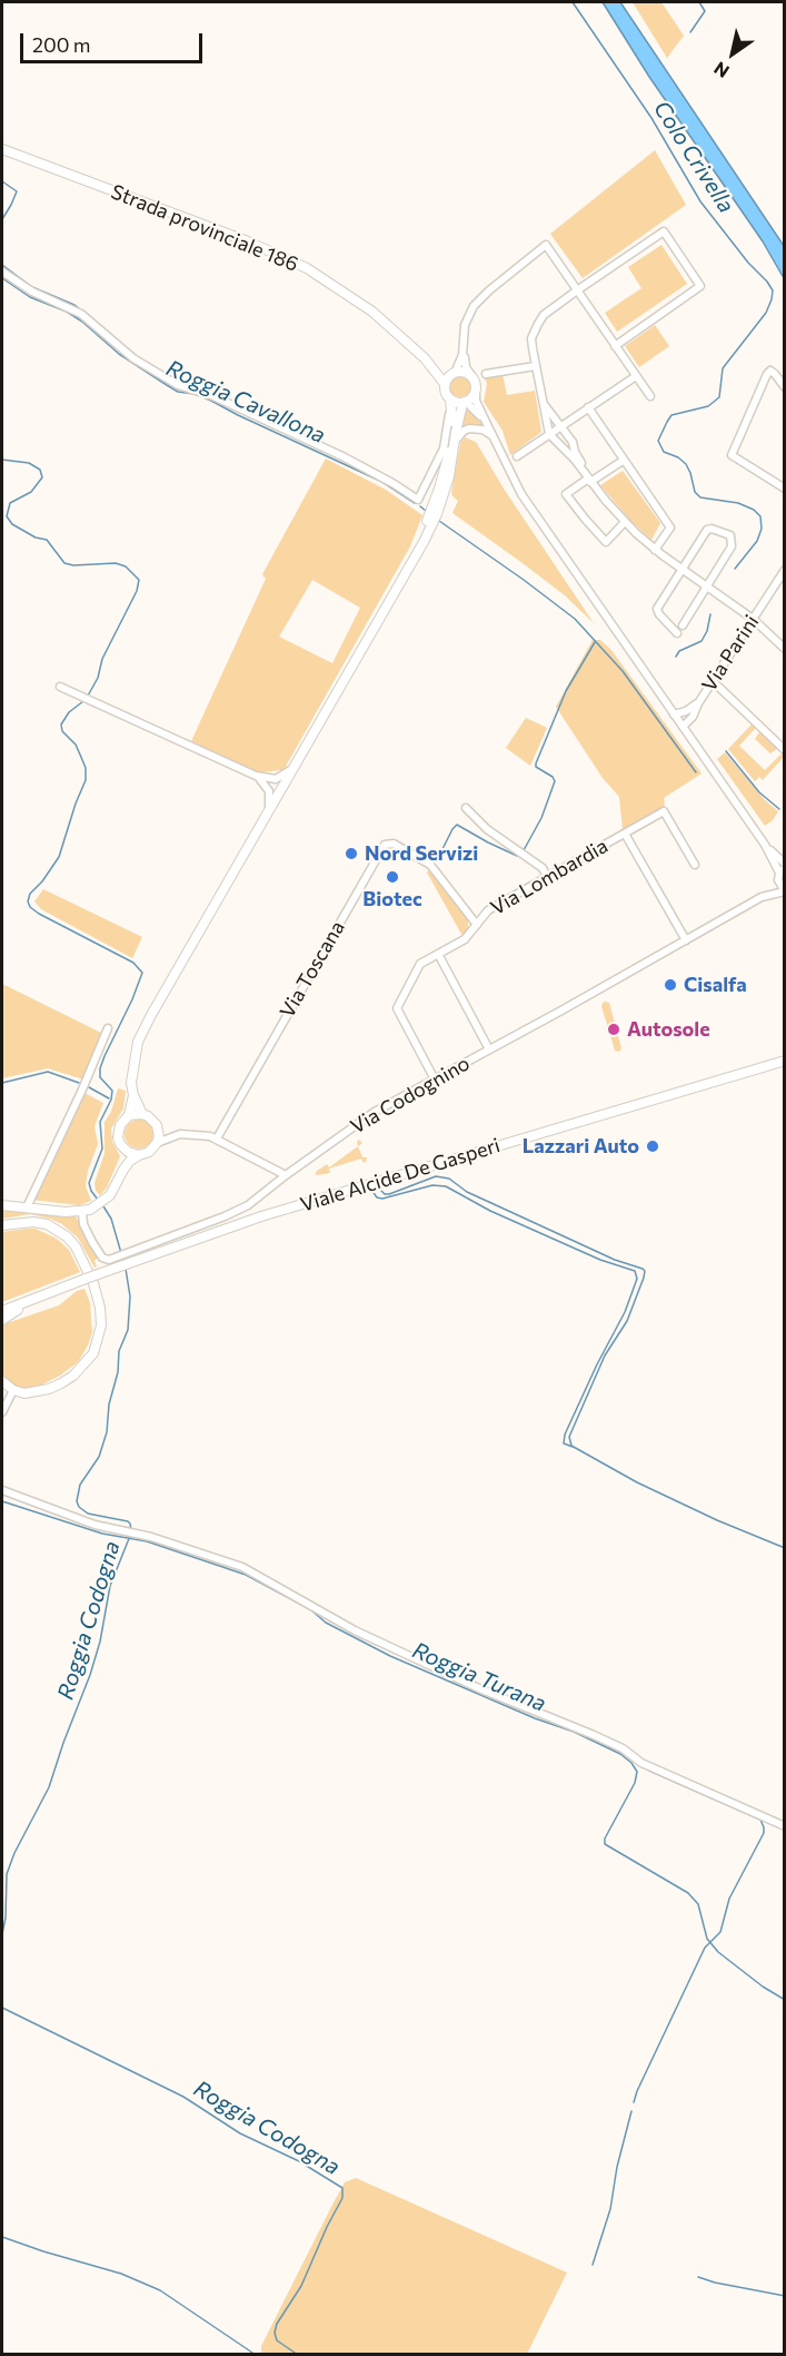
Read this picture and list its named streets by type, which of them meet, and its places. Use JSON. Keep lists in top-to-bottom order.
{
  "streets": {
    "main road": ["Strada provinciale 186", "Viale Alcide De Gasperi"],
    "street": [
      "Via Parini",
      "Via Lombardia",
      "Via Toscana",
      "Via Codognino"
    ]
  },
  "crossings": [
    ["Via Lombardia", "Via Toscana"],
    ["Via Lombardia", "Via Codognino"],
    ["Via Codognino", "Viale Alcide De Gasperi"]
  ],
  "water": [
    "Colo Crivella",
    "Roggia Cavallona",
    "Roggia Codogna",
    "Roggia Turana"
  ],
  "places": [
    "Nord Servizi",
    "Biotec",
    "Cisalfa",
    "Autosole",
    "Lazzari Auto"
  ],
  "scale_bar": "200 m",
  "north": "bottom left"
}
